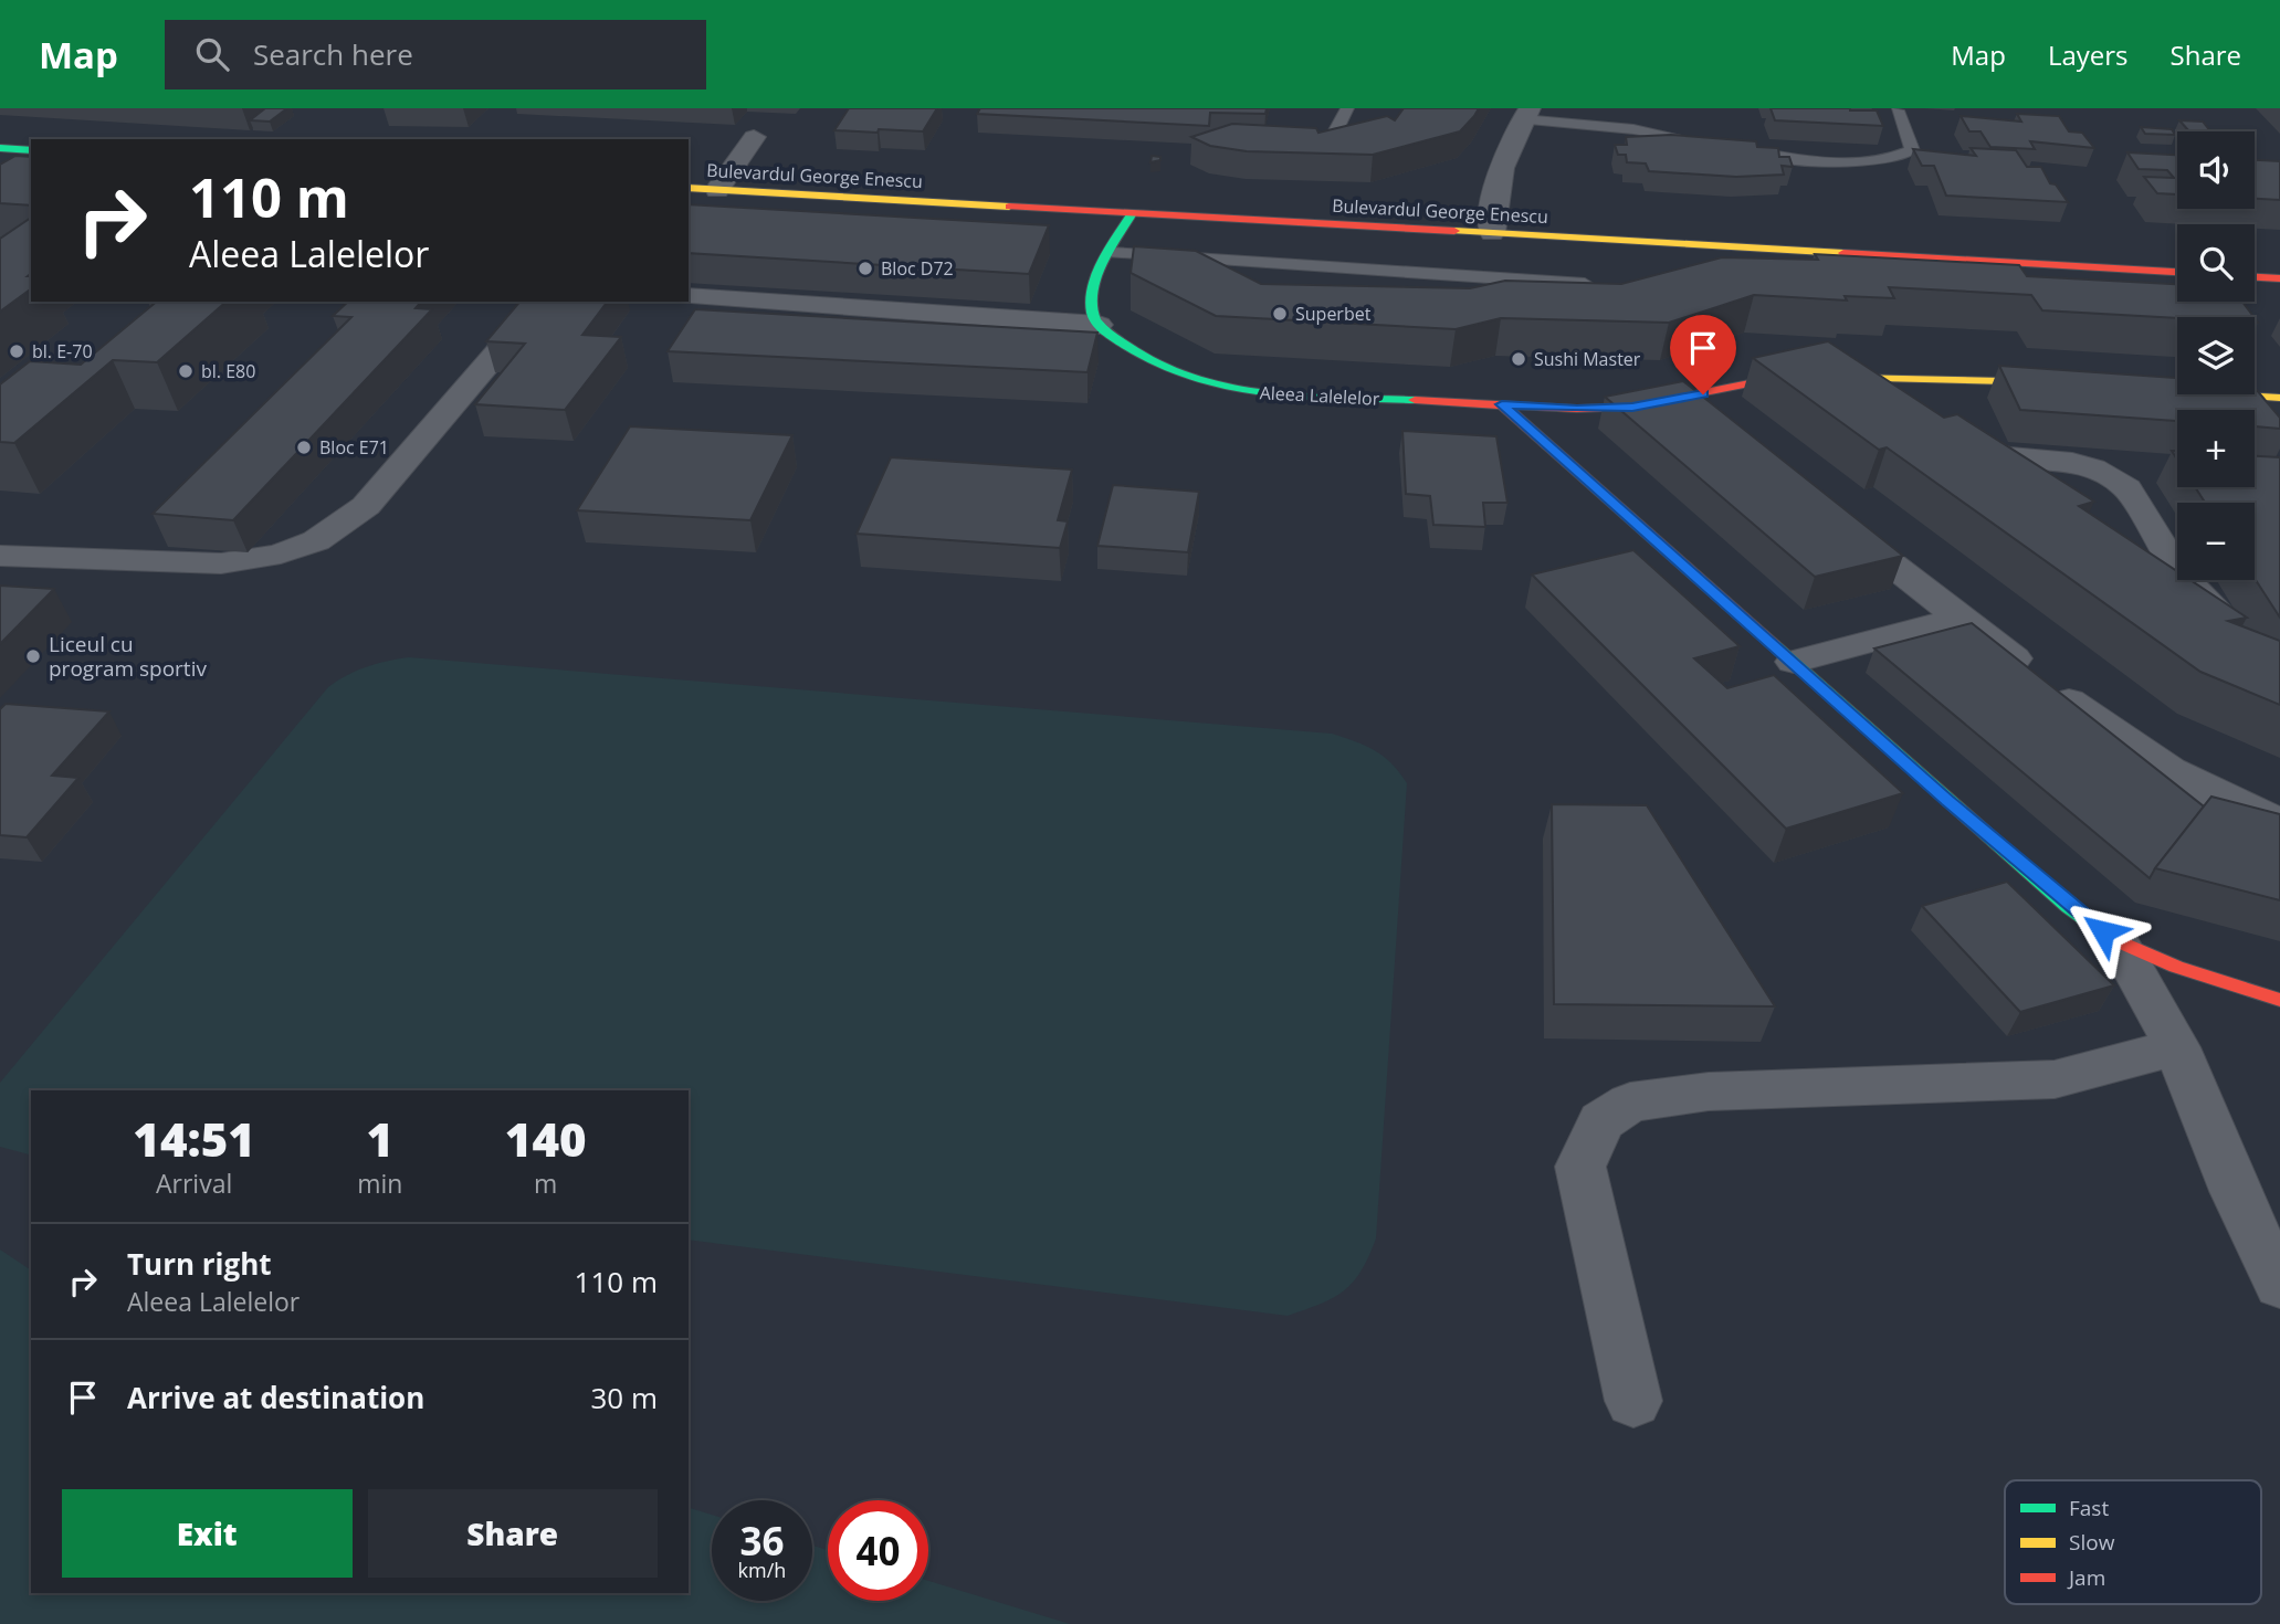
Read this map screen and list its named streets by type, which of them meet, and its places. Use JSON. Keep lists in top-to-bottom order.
{
  "streets": {
    "street": ["Bulevardul George Enescu", "Aleea Lalelelor"]
  },
  "places": [
    "Bloc D72",
    "Superbet",
    "bl. E-70",
    "Sushi Master",
    "bl. E80",
    "Bloc E71",
    "Liceul cu program sportiv"
  ],
  "legend": ["Fast", "Slow", "Jam"],
  "page": {
    "header": "Map",
    "search": "Search here",
    "nav": ["Map", "Layers", "Share"],
    "map_buttons": ["+", "−"],
    "turn": ["110 m", "Aleea Lalelelor"],
    "eta": [
      "14:51",
      "Arrival",
      "1",
      "min",
      "140",
      "m"
    ],
    "list": [
      {
        "name": "Turn right",
        "note": "Aleea Lalelelor",
        "value": "110 m"
      },
      {
        "name": "Arrive at destination",
        "value": "30 m"
      }
    ],
    "buttons": ["Exit", "Share"],
    "speed": "36 km/h",
    "limit": "40"
  }
}
